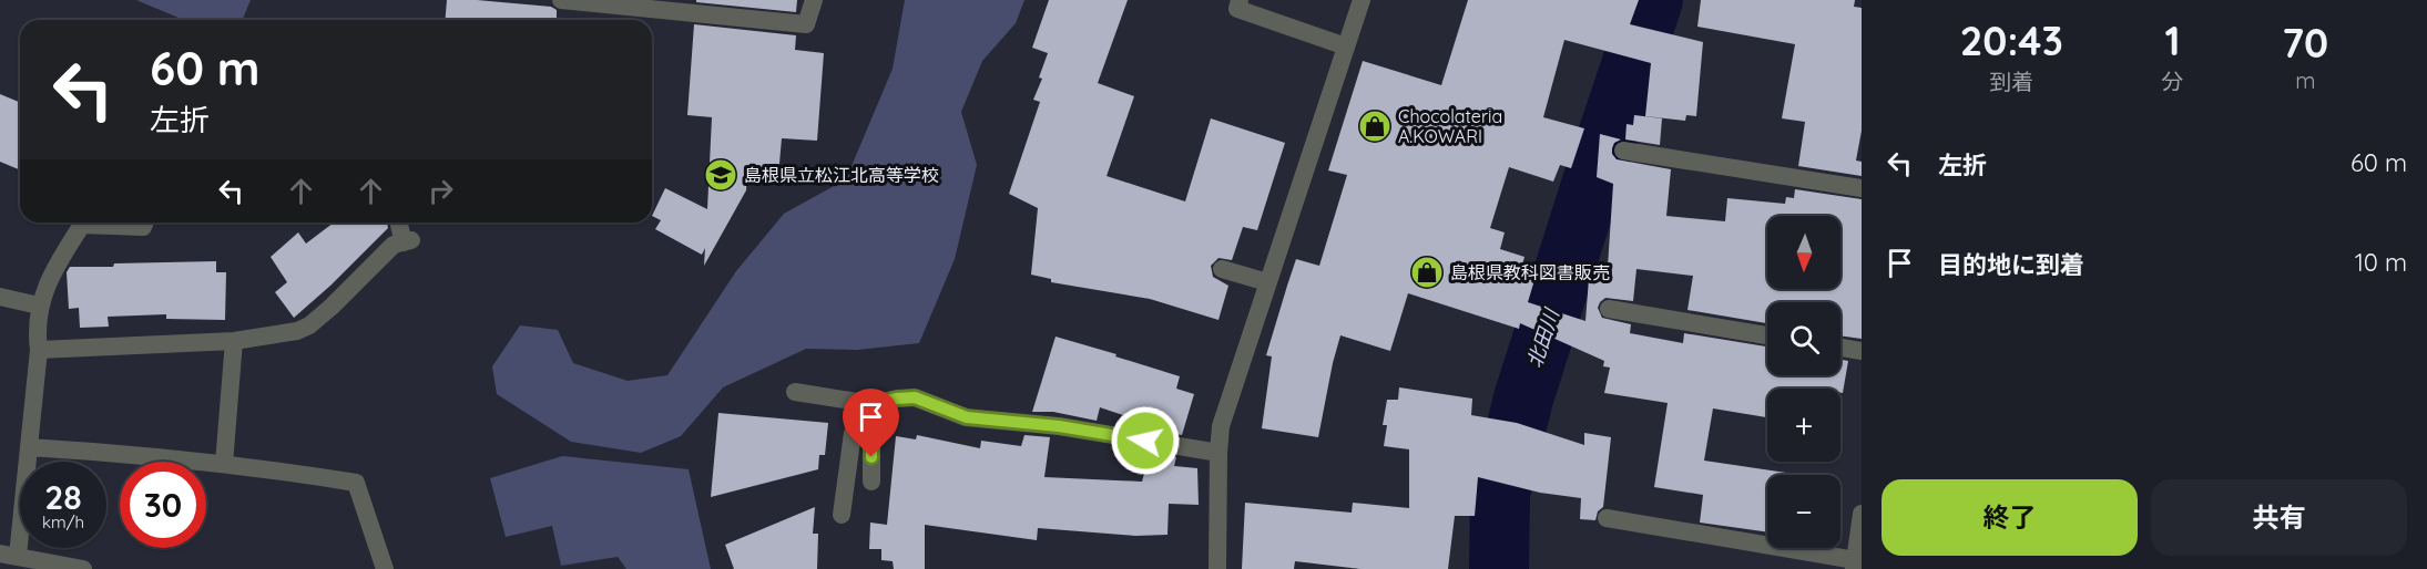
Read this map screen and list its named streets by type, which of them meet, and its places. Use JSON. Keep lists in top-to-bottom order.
{
  "water": ["北田川"],
  "places": {
    "shop": ["Chocolateria A.KOWARI", "島根県教科図書販売"],
    "school or university": ["島根県立松江北高等学校"]
  },
  "north": "bottom",
  "page": {
    "eta": [
      "20:43",
      "到着",
      "1",
      "分",
      "70",
      "m"
    ],
    "turn": ["60 m", "左折"],
    "list": [
      {
        "name": "左折",
        "value": "60 m"
      },
      {
        "name": "目的地に到着",
        "value": "10 m"
      }
    ],
    "map_buttons": ["+", "−"],
    "speed": "28 km/h",
    "limit": "30",
    "buttons": ["終了", "共有"]
  }
}
